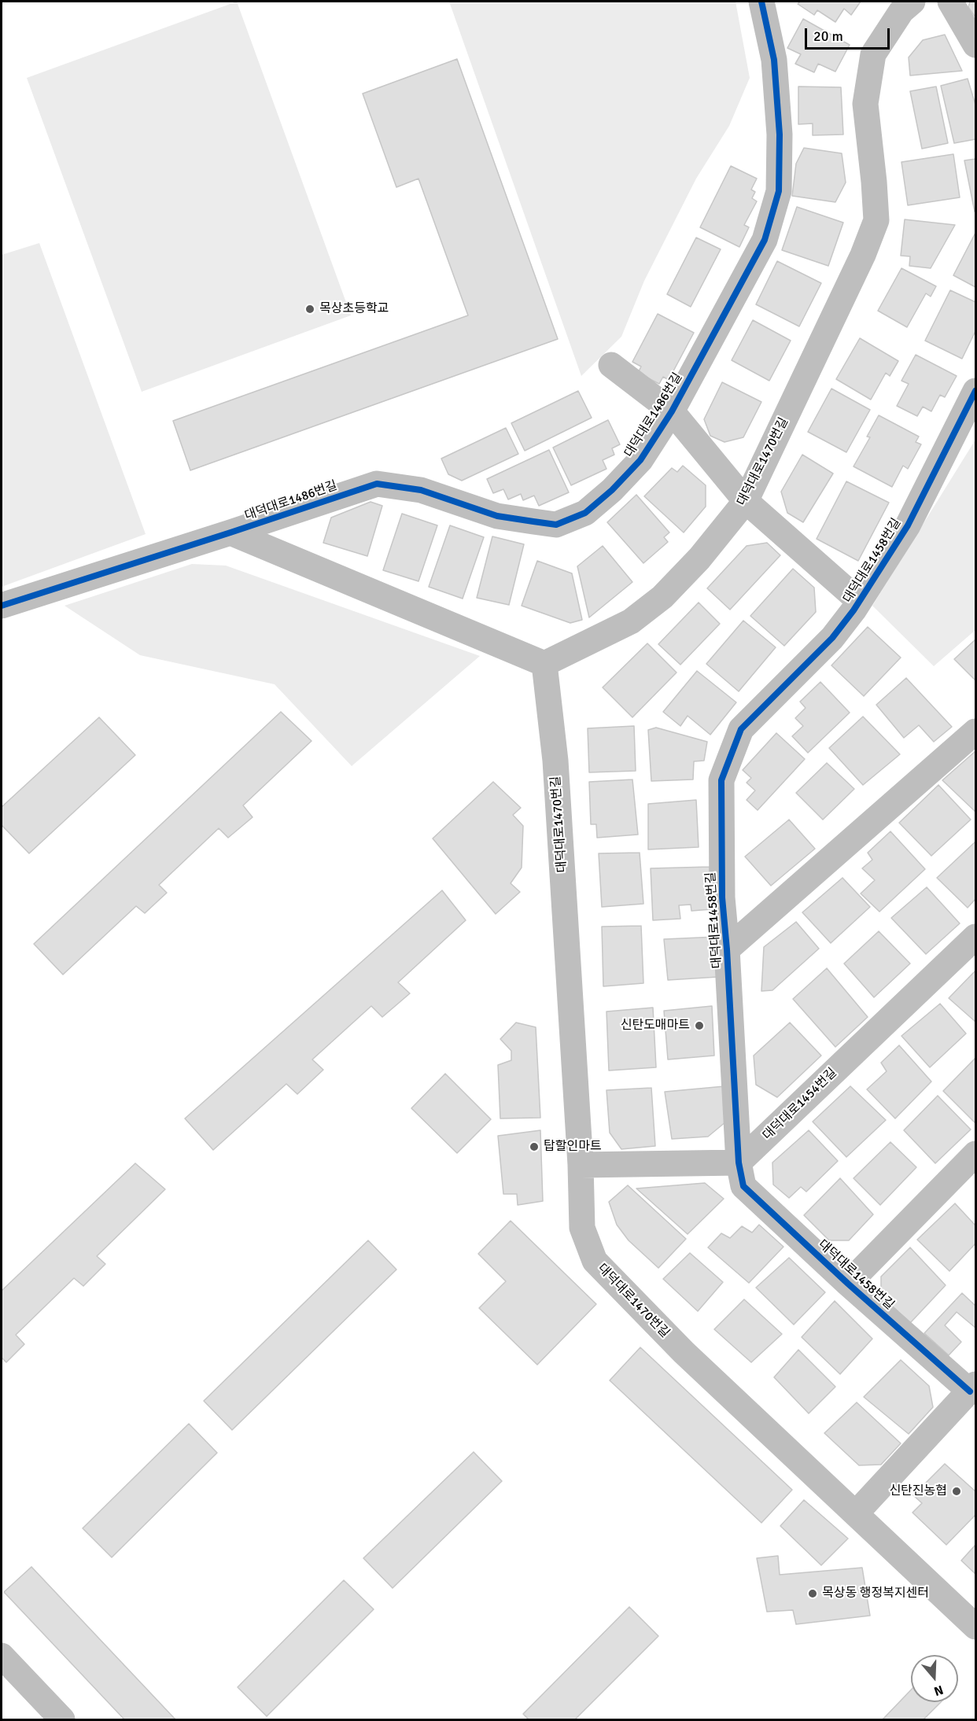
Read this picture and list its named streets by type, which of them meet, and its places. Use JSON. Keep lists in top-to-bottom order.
{
  "streets": {
    "street": [
      "대덕대로1486번길",
      "대덕대로1470번길",
      "대덕대로1458번길",
      "대덕대로1454번길"
    ]
  },
  "crossings": [
    ["대덕대로1458번길", "대덕대로1454번길"]
  ],
  "places": [
    "목상초등학교",
    "신탄도매마트",
    "탑할인마트",
    "신탄진농협",
    "목상동 행정복지센터"
  ],
  "scale_bar": "20 m",
  "north": "bottom"
}
